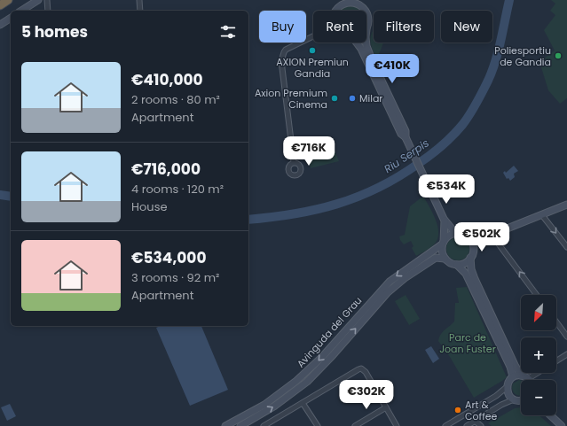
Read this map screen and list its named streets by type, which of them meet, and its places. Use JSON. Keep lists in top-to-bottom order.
{
  "streets": {
    "main road": ["Avinguda del Grau"]
  },
  "water": ["Riu Serpis"],
  "parks": ["Parc de Joan Fuster"],
  "places": [
    "AXION Premiun Gandia",
    "Poliesportiu de Gandia",
    "Axion Premium Cinema",
    "Milar",
    "Art & Coffee"
  ],
  "north": "bottom left",
  "page": {
    "chip": [
      "Buy",
      "Rent",
      "Filters",
      "New"
    ],
    "heading": "5 homes",
    "list": [
      {
        "name": "€410,000",
        "note": "2 rooms · 80 m² · Apartment"
      },
      {
        "name": "€716,000",
        "note": "4 rooms · 120 m² · House"
      },
      {
        "name": "€534,000",
        "note": "3 rooms · 92 m² · Apartment"
      }
    ],
    "price": [
      "€410K",
      "€716K",
      "€534K",
      "€502K",
      "€302K"
    ],
    "map_buttons": ["+", "−"]
  }
}
